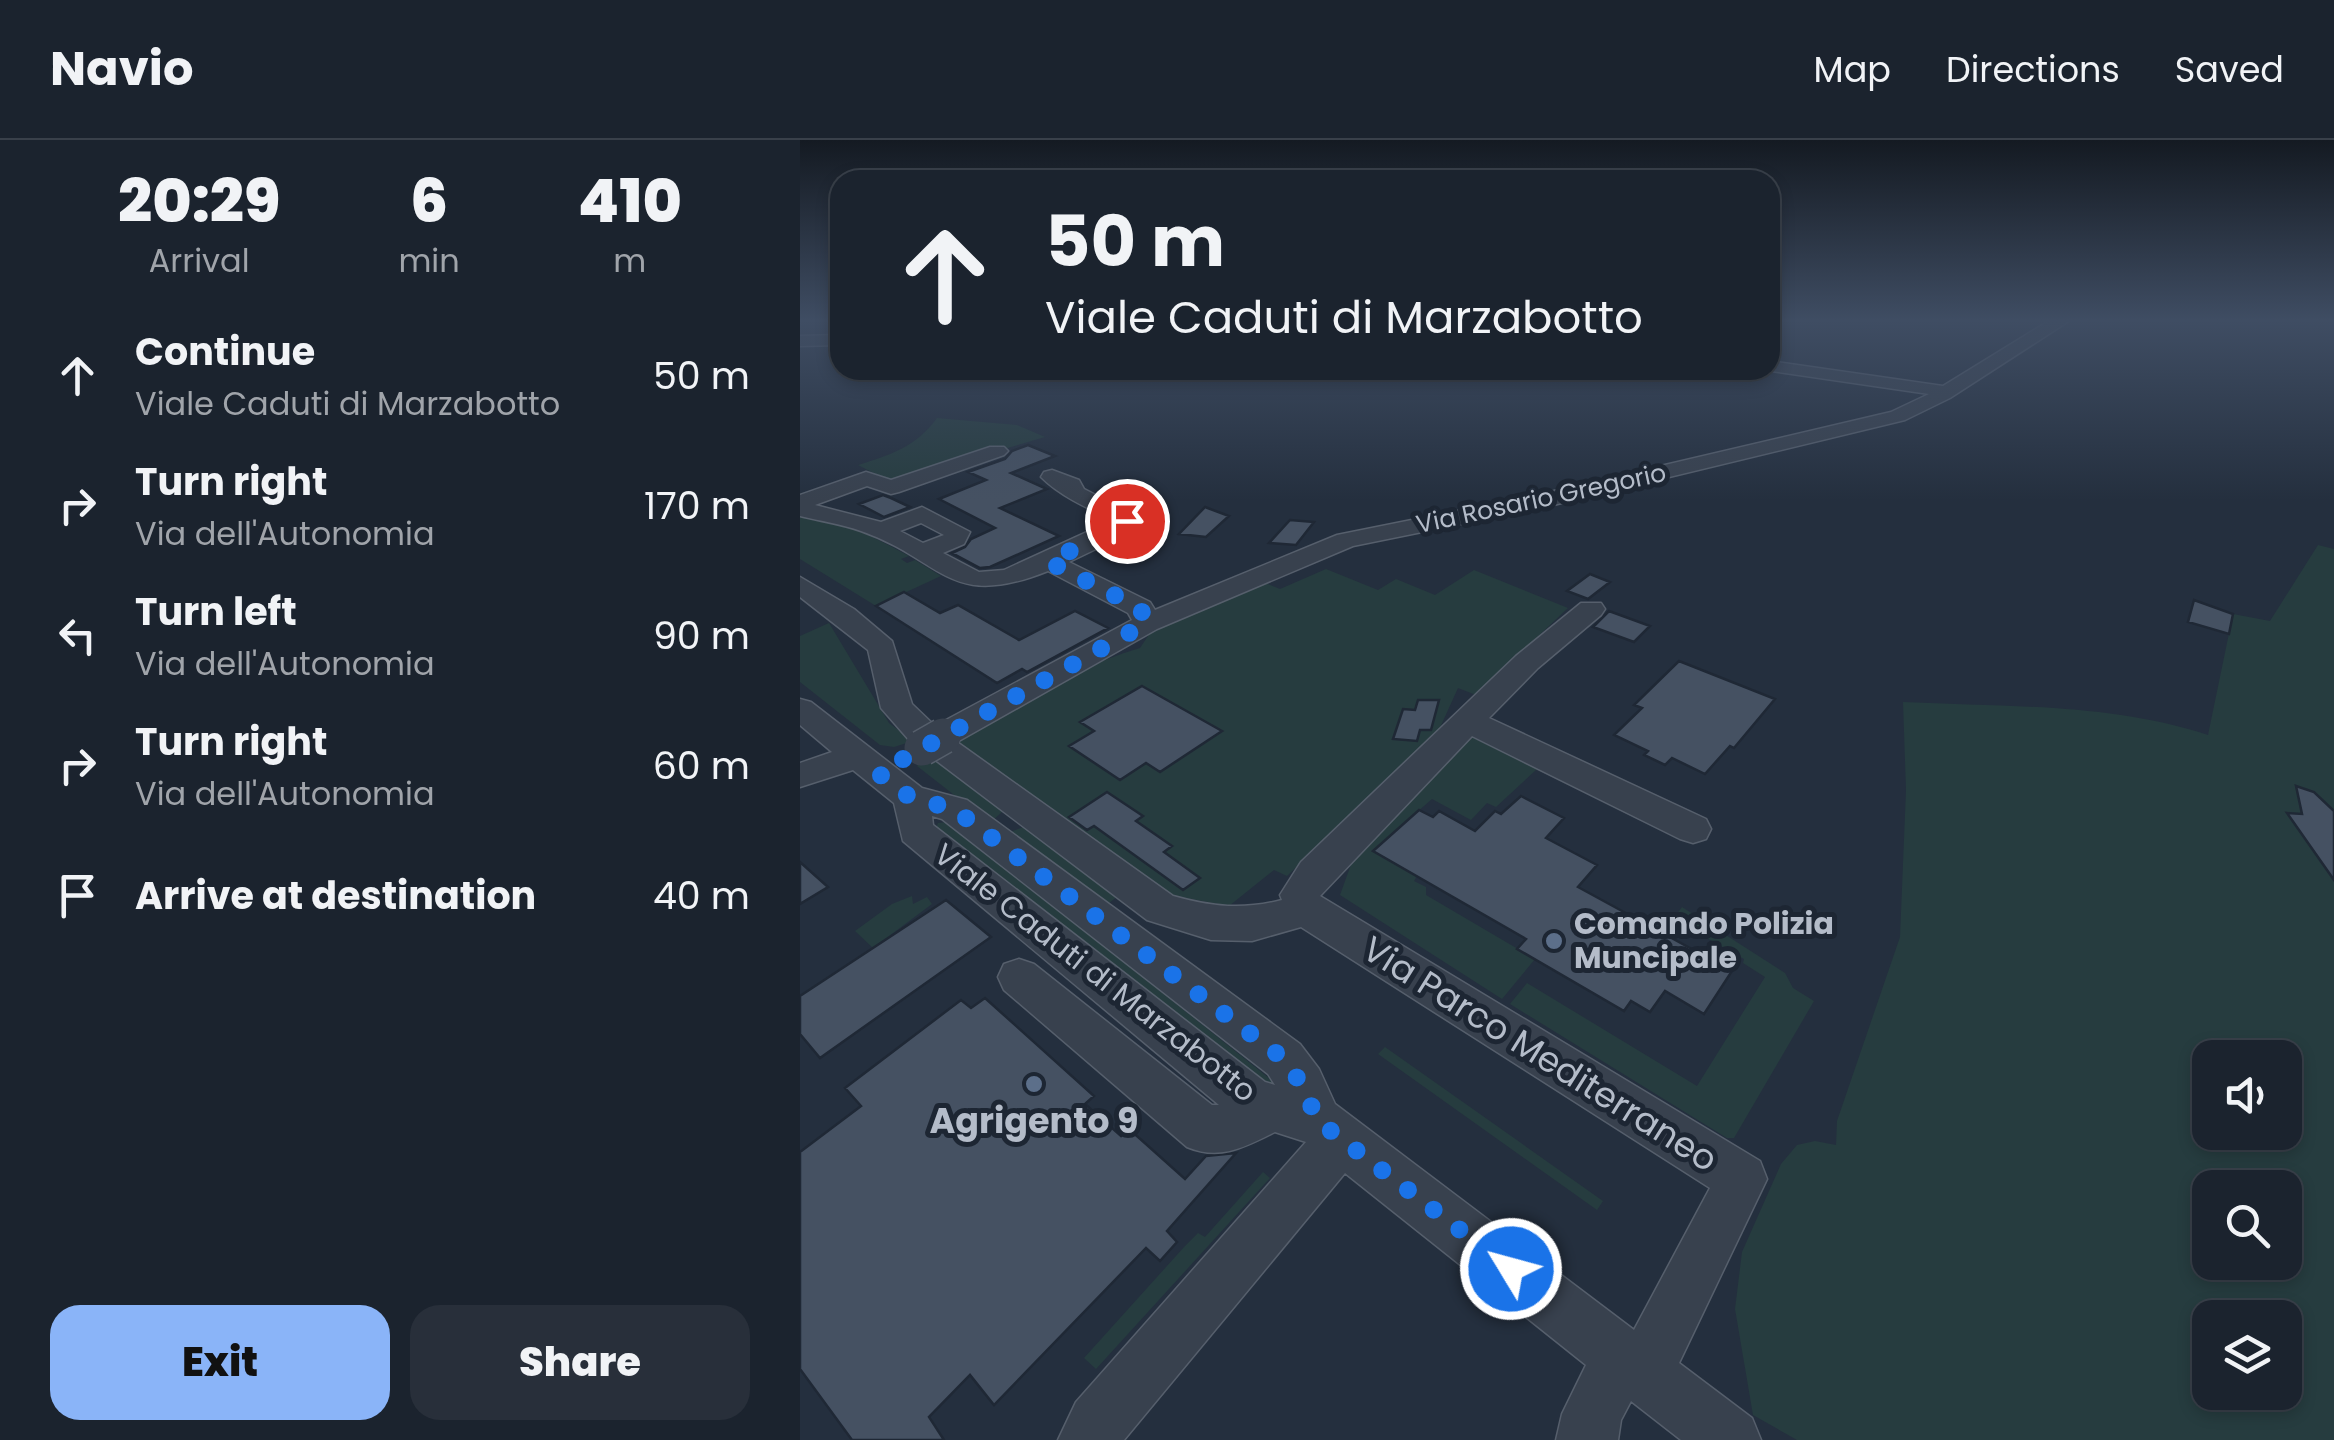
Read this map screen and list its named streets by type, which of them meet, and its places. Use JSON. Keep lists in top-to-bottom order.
{
  "streets": {
    "street": ["Via Rosario Gregorio", "Viale Caduti di Marzabotto", "Via Parco Mediterraneo"]
  },
  "crossings": [
    ["Via Rosario Gregorio", "Viale Caduti di Marzabotto"],
    ["Viale Caduti di Marzabotto", "Via Parco Mediterraneo"]
  ],
  "places": ["Comando Polizia Muncipale", "Agrigento 9"],
  "page": {
    "header": "Navio",
    "nav": ["Map", "Directions", "Saved"],
    "eta": [
      "20:29",
      "Arrival",
      "6",
      "min",
      "410",
      "m"
    ],
    "turn": ["50 m", "Viale Caduti di Marzabotto"],
    "list": [
      {
        "name": "Continue",
        "note": "Viale Caduti di Marzabotto",
        "value": "50 m"
      },
      {
        "name": "Turn right",
        "note": "Via dell'Autonomia",
        "value": "170 m"
      },
      {
        "name": "Turn left",
        "note": "Via dell'Autonomia",
        "value": "90 m"
      },
      {
        "name": "Turn right",
        "note": "Via dell'Autonomia",
        "value": "60 m"
      },
      {
        "name": "Arrive at destination",
        "value": "40 m"
      }
    ],
    "buttons": ["Exit", "Share"]
  }
}
